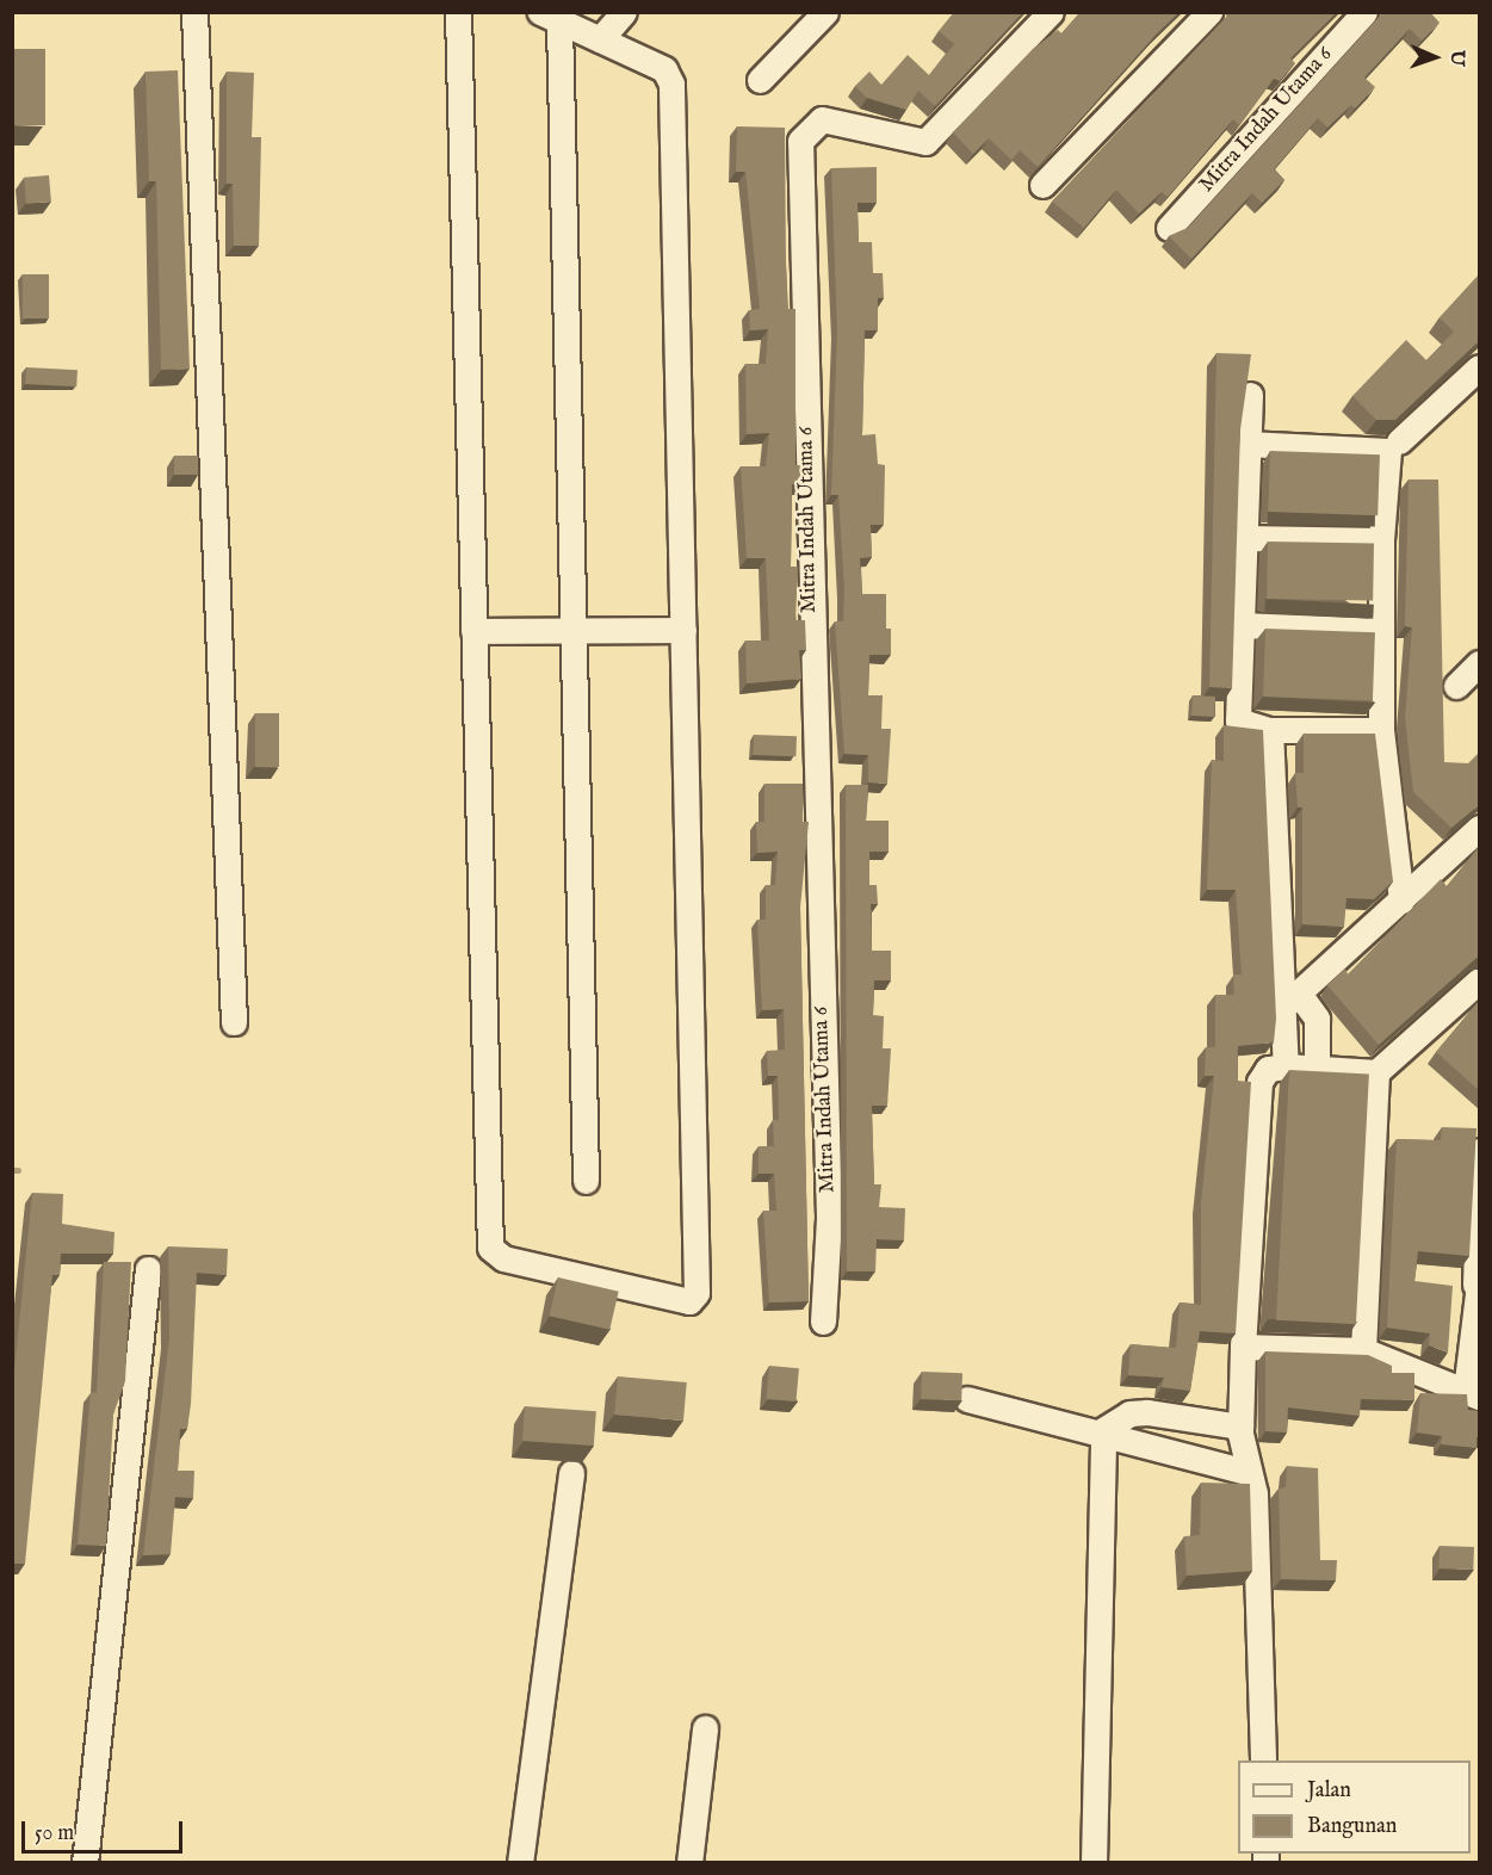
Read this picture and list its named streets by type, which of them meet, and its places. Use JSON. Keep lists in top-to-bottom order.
{
  "streets": {
    "street": ["Mitra Indah Utama 6"]
  },
  "legend": ["Jalan", "Bangunan"],
  "scale_bar": "50 m",
  "north": "right"
}
